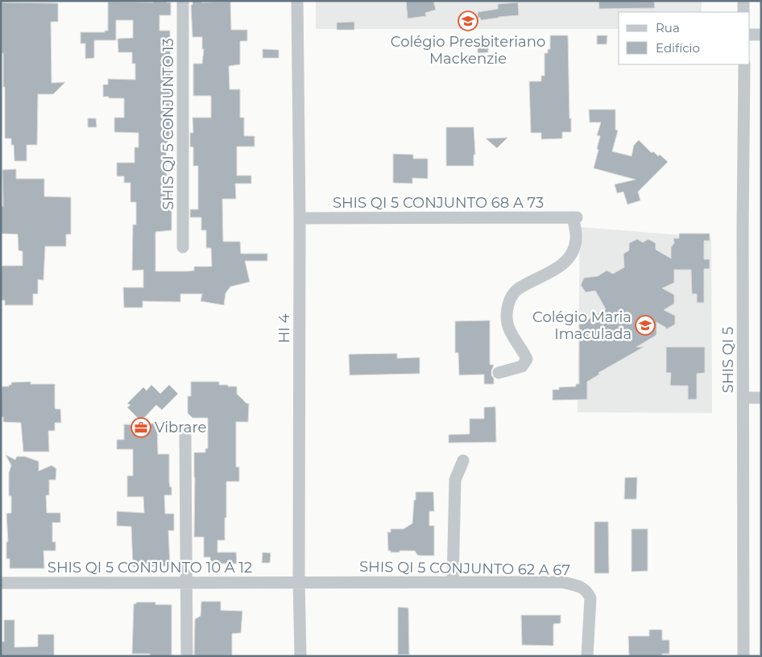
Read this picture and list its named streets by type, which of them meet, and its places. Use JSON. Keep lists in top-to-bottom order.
{
  "streets": {
    "street": [
      "SHIS QI 5 CONJUNTO 13",
      "SHIS QI 5 CONJUNTO 68 A 73",
      "HI 4",
      "SHIS QI 5",
      "SHIS QI 5 CONJUNTO 10 A 12",
      "SHIS QI 5 CONJUNTO 62 A 67"
    ]
  },
  "crossings": [
    ["SHIS QI 5 CONJUNTO 68 A 73", "HI 4"],
    ["HI 4", "SHIS QI 5 CONJUNTO 10 A 12"],
    ["HI 4", "SHIS QI 5 CONJUNTO 62 A 67"],
    ["SHIS QI 5 CONJUNTO 10 A 12", "SHIS QI 5 CONJUNTO 62 A 67"]
  ],
  "places": {
    "school or university": ["Colégio Presbiteriano Mackenzie", "Colégio Maria Imaculada"],
    "office": ["Vibrare"]
  },
  "legend": ["Rua", "Edifício"]
}
